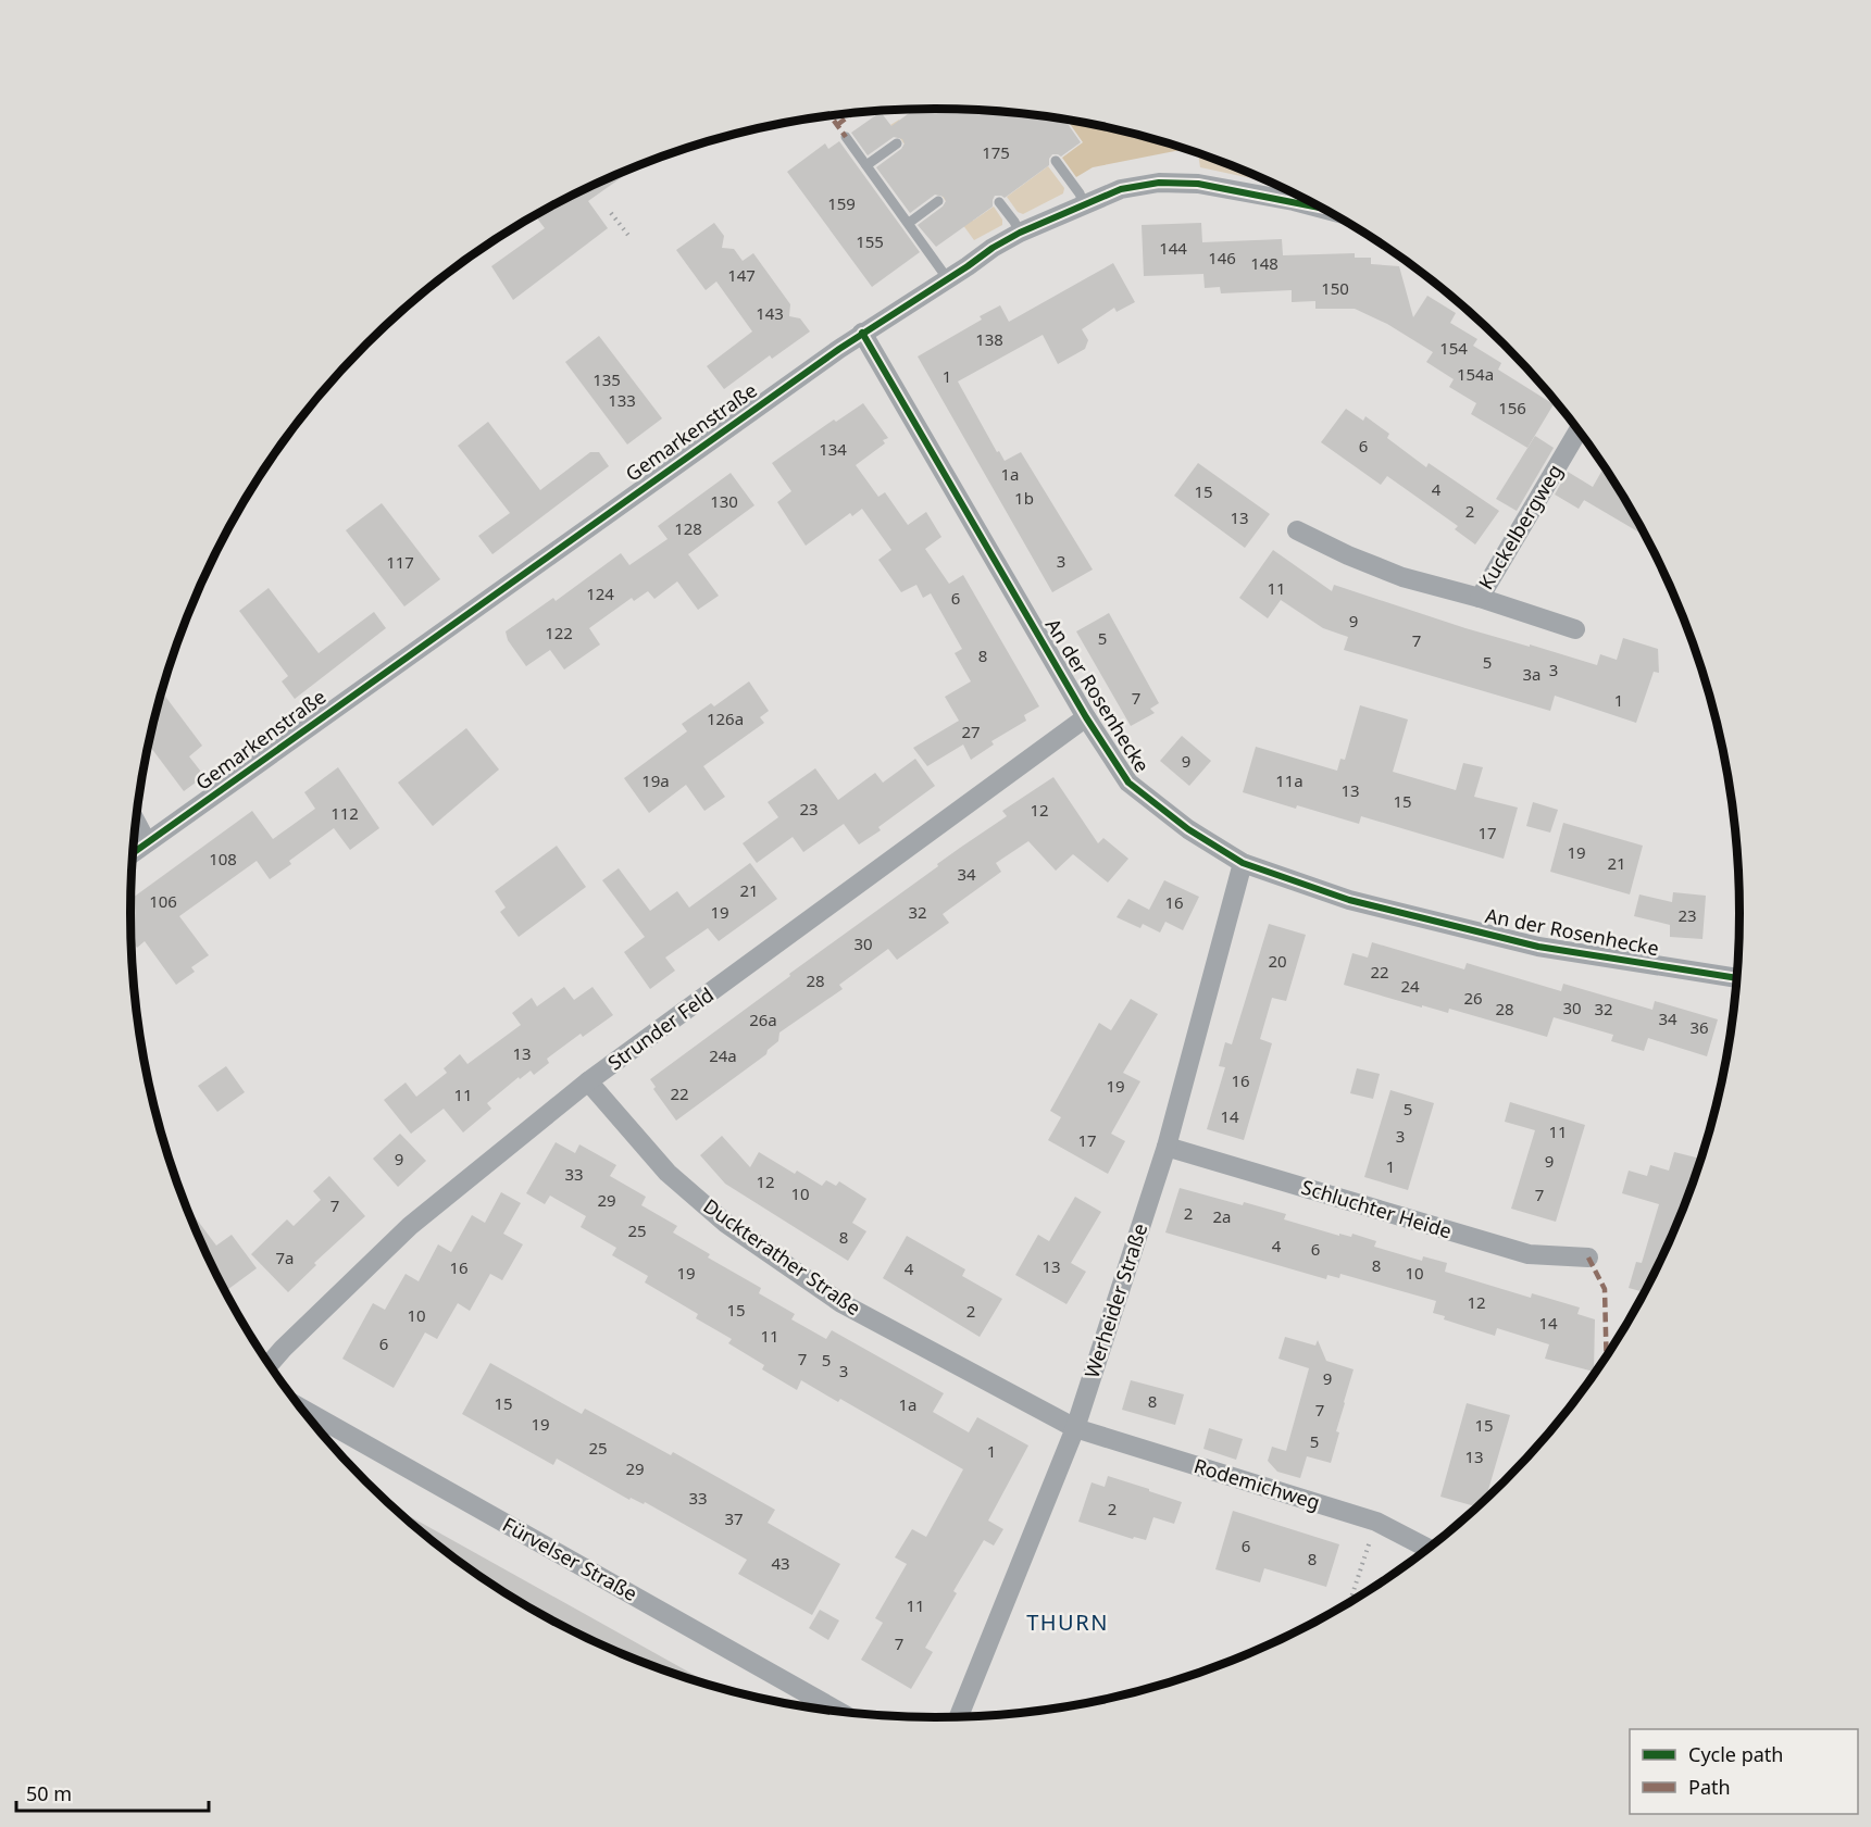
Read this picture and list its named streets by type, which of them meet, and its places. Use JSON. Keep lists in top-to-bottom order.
{
  "streets": {
    "street": [
      "Gemarkenstraße",
      "Kuckelbergweg",
      "An der Rosenhecke",
      "Strunder Feld",
      "Schluchter Heide",
      "Duckterather Straße",
      "Werheider Straße",
      "Rodemichweg",
      "Fürvelser Straße"
    ]
  },
  "crossings": [
    ["Gemarkenstraße", "An der Rosenhecke"],
    ["An der Rosenhecke", "Strunder Feld"],
    ["An der Rosenhecke", "Werheider Straße"],
    ["Strunder Feld", "Duckterather Straße"],
    ["Schluchter Heide", "Werheider Straße"],
    ["Duckterather Straße", "Werheider Straße"],
    ["Duckterather Straße", "Rodemichweg"],
    ["Werheider Straße", "Rodemichweg"]
  ],
  "districts": ["THURN"],
  "house_numbers": [
    "175",
    "159",
    "155",
    "144",
    "146",
    "148",
    "147",
    "150",
    "143",
    "138",
    "154",
    "154a",
    "1",
    "135",
    "133",
    "156",
    "6",
    "134",
    "1a",
    "4",
    "15",
    "1b",
    "130",
    "2",
    "13",
    "128",
    "3",
    "117",
    "11",
    "124",
    "6",
    "9",
    "122",
    "5",
    "7",
    "8",
    "5",
    "3",
    "3a",
    "7",
    "1",
    "126a",
    "27",
    "9",
    "19a",
    "11a",
    "13",
    "15",
    "23",
    "12",
    "112",
    "17",
    "19",
    "108",
    "21",
    "34",
    "21",
    "106",
    "16",
    "19",
    "32",
    "23",
    "30",
    "20",
    "22",
    "28",
    "24",
    "26",
    "30",
    "28",
    "32",
    "34",
    "26a",
    "36",
    "13",
    "24a",
    "16",
    "19",
    "22",
    "11",
    "5",
    "14",
    "11",
    "3",
    "17",
    "9",
    "9",
    "1",
    "33",
    "12",
    "10",
    "7",
    "29",
    "7",
    "2",
    "2a",
    "25",
    "8",
    "4",
    "6",
    "7a",
    "8",
    "13",
    "16",
    "4",
    "19",
    "10",
    "12",
    "15",
    "2",
    "10",
    "14",
    "11",
    "6",
    "7",
    "5",
    "3",
    "9",
    "8",
    "15",
    "1a",
    "7",
    "19",
    "15",
    "5",
    "25",
    "1",
    "13",
    "29",
    "33",
    "2",
    "37",
    "6",
    "8",
    "43",
    "11",
    "7"
  ],
  "legend": ["Cycle path", "Path"],
  "scale_bar": "50 m"
}
